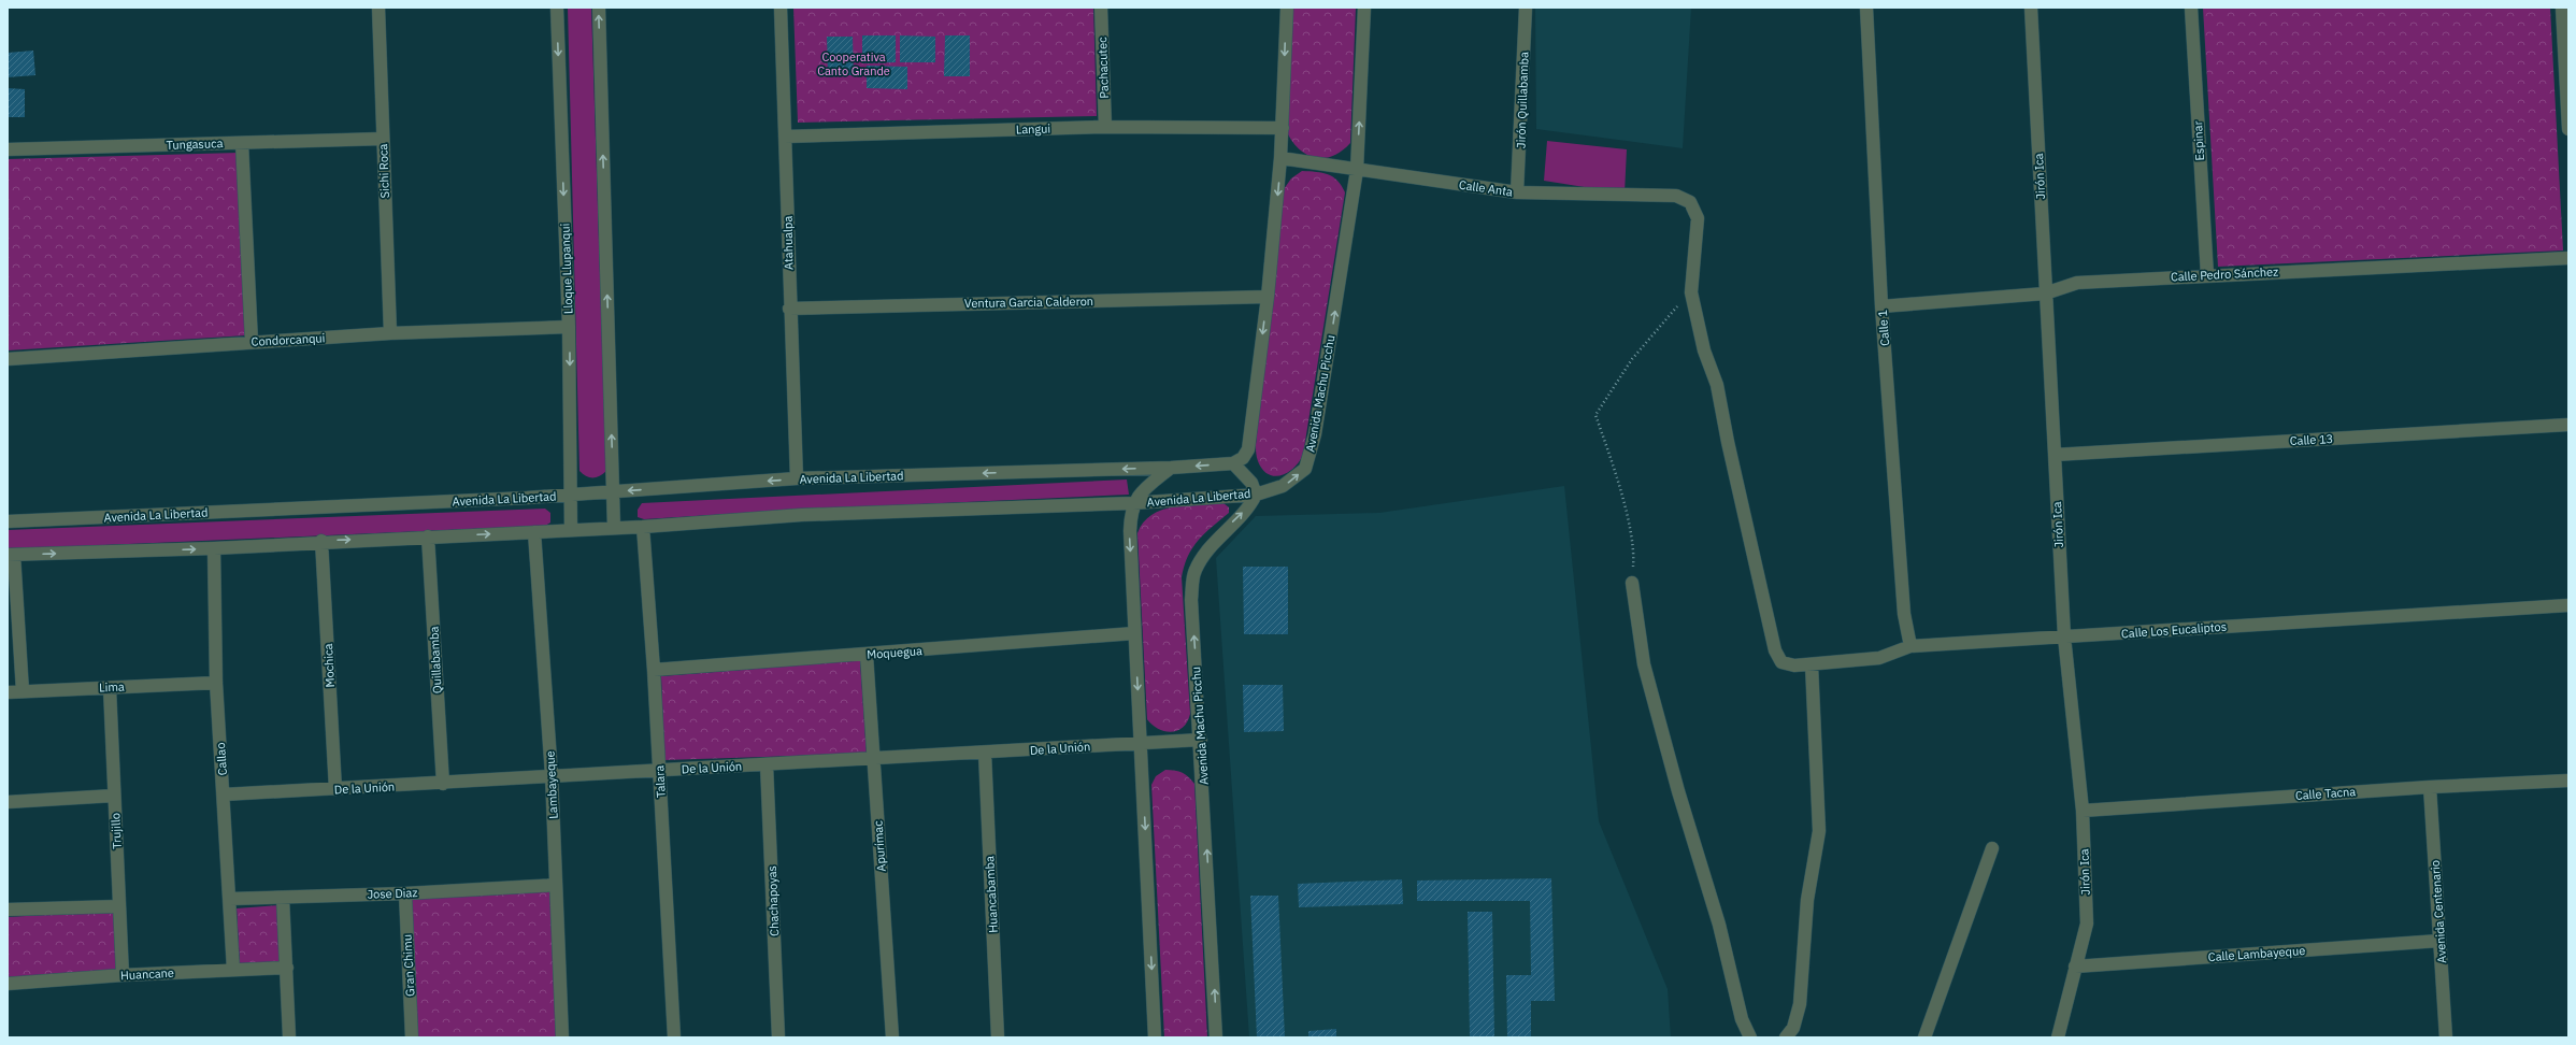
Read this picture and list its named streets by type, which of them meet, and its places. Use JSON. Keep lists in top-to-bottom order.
{
  "streets": {
    "street": [
      "Pachacutec",
      "Jirón Quillabamba",
      "Langui",
      "Espinar",
      "Tungasuca",
      "Sichi Roca",
      "Jirón Ica",
      "Calle Anta",
      "Atahualpa",
      "Lloque Llupanqui",
      "Calle Pedro Sánchez",
      "Ventura Garcia Calderon",
      "Calle 1",
      "Condorcanqui",
      "Avenida Machu Picchu",
      "Calle 13",
      "Avenida La Libertad",
      "Calle Los Eucaliptos",
      "Moquegua",
      "Quillabamba",
      "Mochica",
      "Lima",
      "De la Unión",
      "Callao",
      "Talara",
      "Lambayeque",
      "Calle Tacna",
      "Trujillo",
      "Apurímac",
      "Jose Diaz",
      "Huancabamba",
      "Chachapoyas",
      "Avenida Centenario",
      "Calle Lambayeque",
      "Gran Chimu",
      "Huancane"
    ]
  },
  "crossings": [
    ["Pachacutec", "Langui"],
    ["Jirón Quillabamba", "Calle Anta"],
    ["Langui", "Atahualpa"],
    ["Espinar", "Calle Pedro Sánchez"],
    ["Tungasuca", "Sichi Roca"],
    ["Sichi Roca", "Condorcanqui"],
    ["Jirón Ica", "Calle Pedro Sánchez"],
    ["Jirón Ica", "Calle 13"],
    ["Jirón Ica", "Calle Los Eucaliptos"],
    ["Jirón Ica", "Calle Tacna"],
    ["Jirón Ica", "Calle Lambayeque"],
    ["Calle Anta", "Avenida Machu Picchu"],
    ["Calle Anta", "Calle Los Eucaliptos"],
    ["Atahualpa", "Ventura Garcia Calderon"],
    ["Atahualpa", "Avenida La Libertad"],
    ["Lloque Llupanqui", "Condorcanqui"],
    ["Lloque Llupanqui", "Avenida La Libertad"],
    ["Calle Pedro Sánchez", "Calle 1"],
    ["Calle 1", "Calle Los Eucaliptos"],
    ["Avenida Machu Picchu", "Avenida La Libertad"],
    ["Avenida Machu Picchu", "De la Unión"],
    ["Avenida La Libertad", "Quillabamba"],
    ["Avenida La Libertad", "Mochica"],
    ["Avenida La Libertad", "Callao"],
    ["Avenida La Libertad", "Talara"],
    ["Avenida La Libertad", "Lambayeque"],
    ["Moquegua", "Talara"],
    ["Moquegua", "Apurímac"],
    ["Quillabamba", "De la Unión"],
    ["Mochica", "De la Unión"],
    ["Lima", "Callao"],
    ["Lima", "Trujillo"],
    ["De la Unión", "Callao"],
    ["De la Unión", "Talara"],
    ["De la Unión", "Lambayeque"],
    ["De la Unión", "Apurímac"],
    ["De la Unión", "Huancabamba"],
    ["De la Unión", "Chachapoyas"],
    ["Callao", "Jose Diaz"],
    ["Callao", "Huancane"],
    ["Lambayeque", "Jose Diaz"],
    ["Calle Tacna", "Avenida Centenario"],
    ["Trujillo", "Huancane"],
    ["Jose Diaz", "Gran Chimu"],
    ["Avenida Centenario", "Calle Lambayeque"]
  ],
  "parks": ["Cooperativa Canto Grande"]
}
